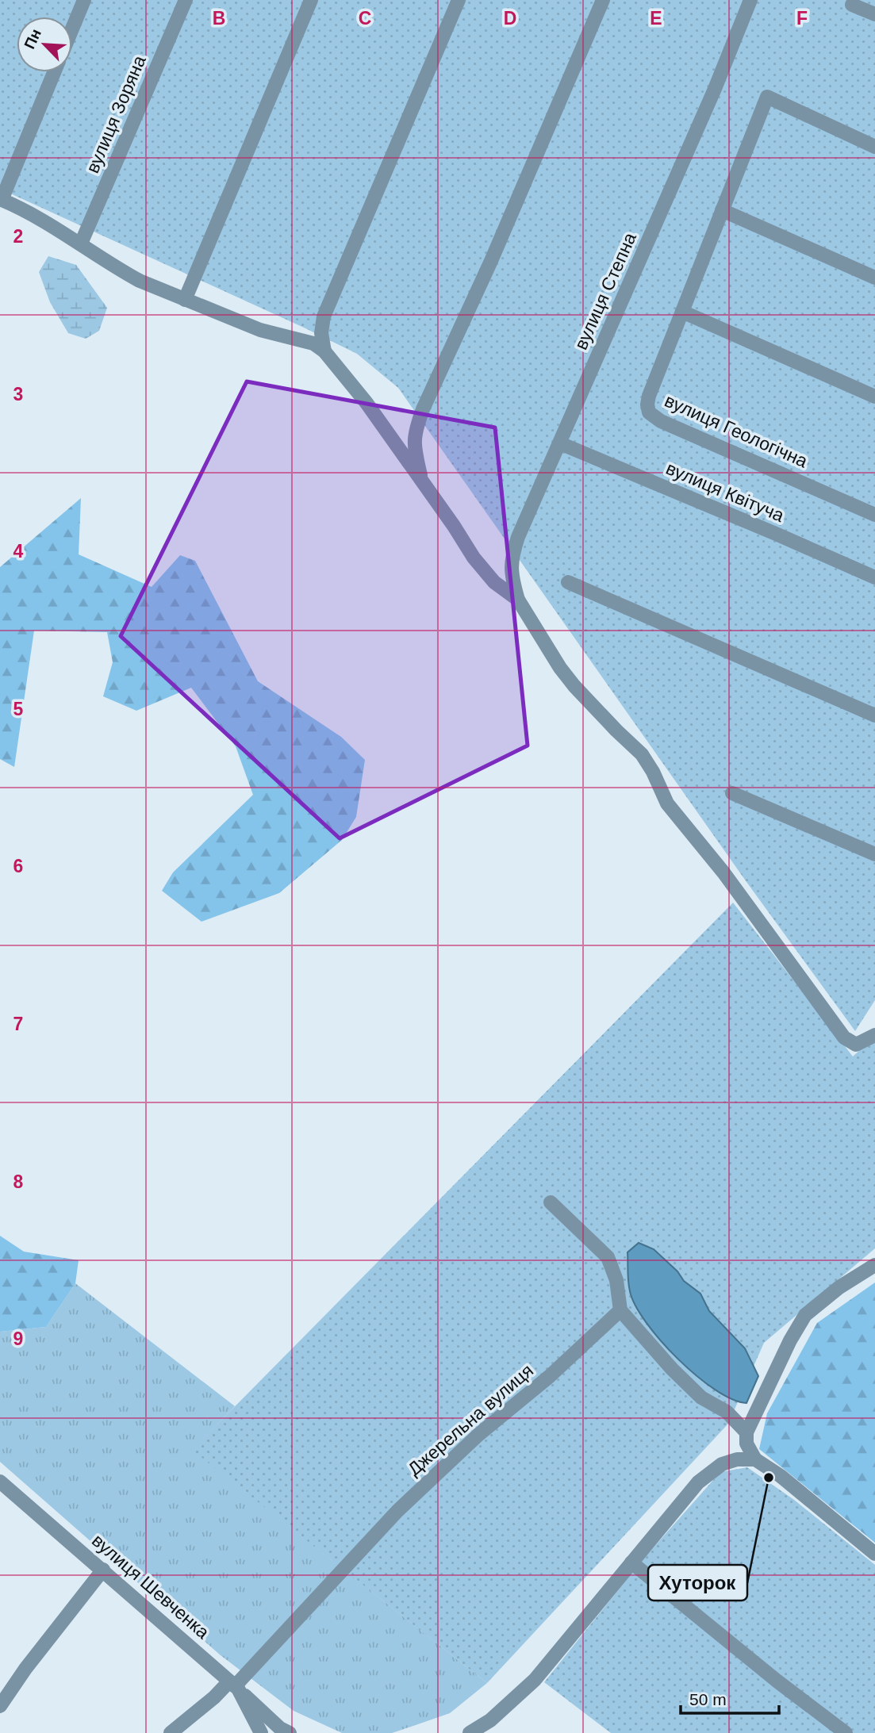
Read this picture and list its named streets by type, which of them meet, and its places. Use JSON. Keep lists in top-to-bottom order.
{
  "streets": {
    "street": [
      "вулиця Зоряна",
      "вулиця Степна",
      "вулиця Геологічна",
      "вулиця Квітуча",
      "Джерельна вулиця",
      "вулиця Шевченка"
    ]
  },
  "crossings": [
    ["вулиця Степна", "вулиця Квітуча"],
    ["Джерельна вулиця", "вулиця Шевченка"]
  ],
  "places": ["Хуторок"],
  "scale_bar": "50 m",
  "north": "top left",
  "grid": {
    "columns": [
      "B",
      "C",
      "D",
      "E",
      "F"
    ],
    "rows": [
      "2",
      "3",
      "4",
      "5",
      "6",
      "7",
      "8",
      "9"
    ]
  }
}
